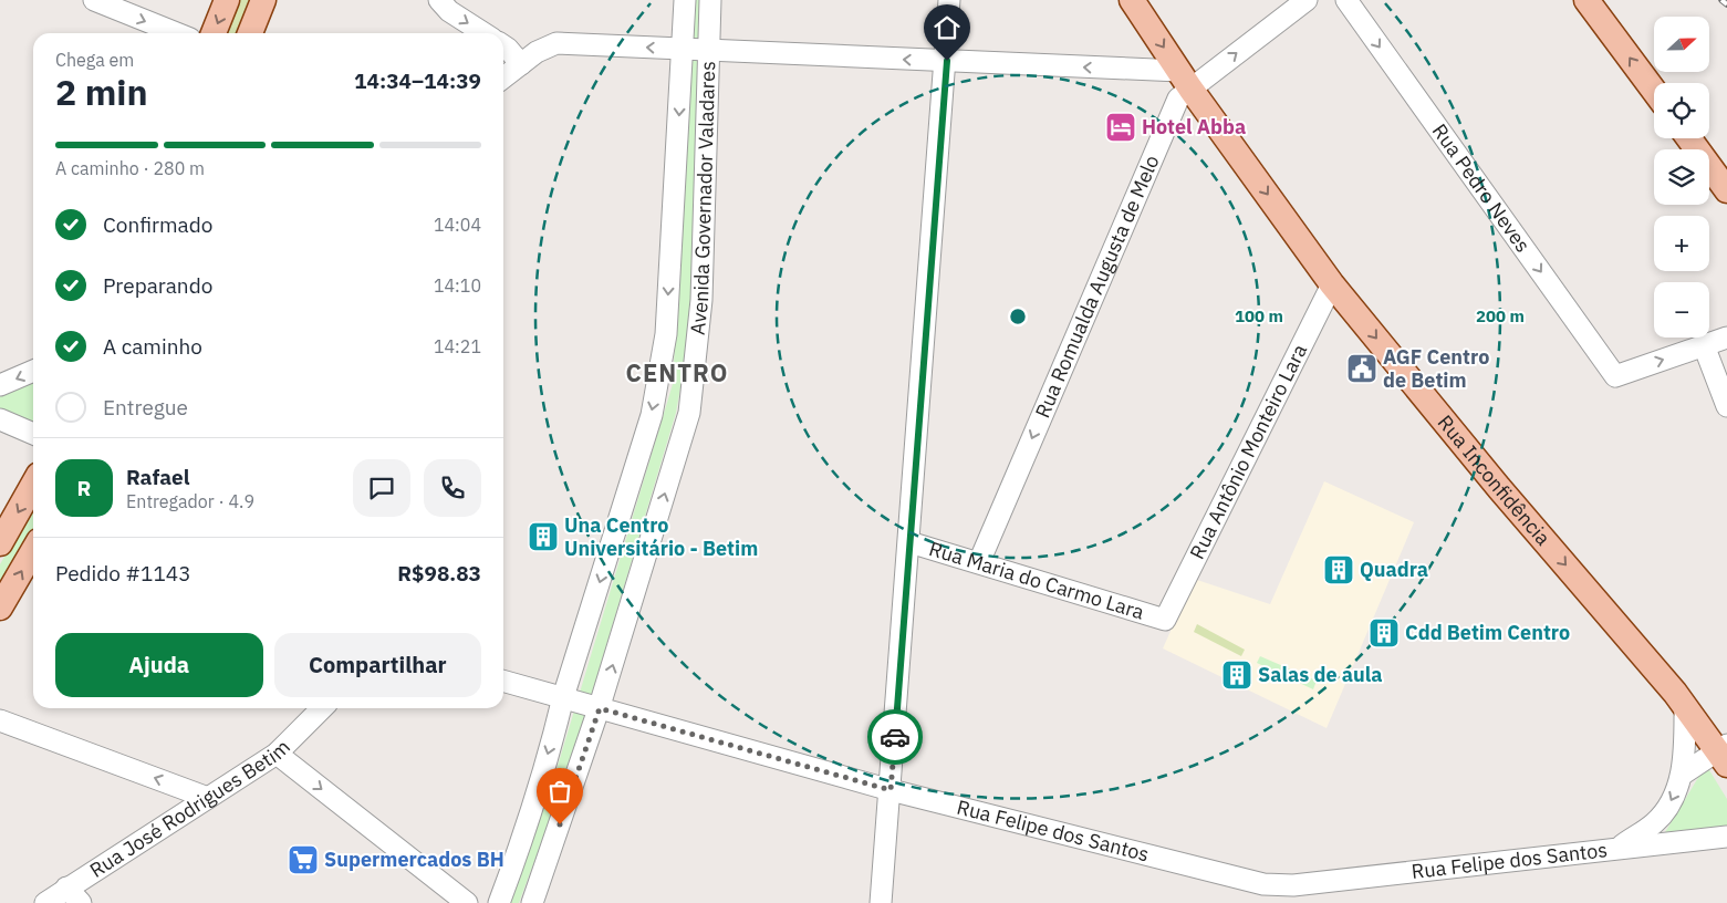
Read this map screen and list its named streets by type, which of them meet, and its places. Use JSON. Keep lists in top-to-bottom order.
{
  "streets": {
    "main road": ["Rua Inconfidência"],
    "street": [
      "Rua Pedro Neves",
      "Avenida Governador Valadares",
      "Rua Romualda Augusta de Melo",
      "Rua Antônio Monteiro Lara",
      "Rua Maria do Carmo Lara",
      "Rua José Rodrigues Betim",
      "Rua Felipe dos Santos"
    ]
  },
  "crossings": [
    ["Avenida Governador Valadares", "Rua Felipe dos Santos"],
    ["Rua Romualda Augusta de Melo", "Rua Inconfidência"],
    ["Rua Romualda Augusta de Melo", "Rua Maria do Carmo Lara"],
    ["Rua Antônio Monteiro Lara", "Rua Inconfidência"],
    ["Rua Antônio Monteiro Lara", "Rua Maria do Carmo Lara"],
    ["Rua Inconfidência", "Rua Felipe dos Santos"]
  ],
  "one_way": ["Rua Pedro Neves", "Rua Inconfidência"],
  "districts": ["CENTRO"],
  "places": {
    "hotel": ["Hotel Abba"],
    "public building": ["AGF Centro de Betim"],
    "building": [
      "Una Centro Universitário - Betim",
      "Quadra",
      "Cdd Betim Centro",
      "Salas de aula"
    ],
    "supermarket": ["Supermercados BH"]
  },
  "north": "right",
  "page": {
    "map_buttons": ["+", "−"],
    "heading": ["2 min", "Chega em", "14:34–14:39"],
    "panel": [
      "Rafael",
      "Entregador · 4.9",
      "Pedido #1143",
      "R$98.83"
    ],
    "bar": "A caminho · 280 m",
    "list": [
      ["Confirmado", "14:04"],
      ["Preparando", "14:10"],
      ["A caminho", "14:21"],
      "Entregue"
    ],
    "round": "R",
    "buttons": ["Ajuda", "Compartilhar"]
  },
  "rings": ["100 m", "200 m"]
}
